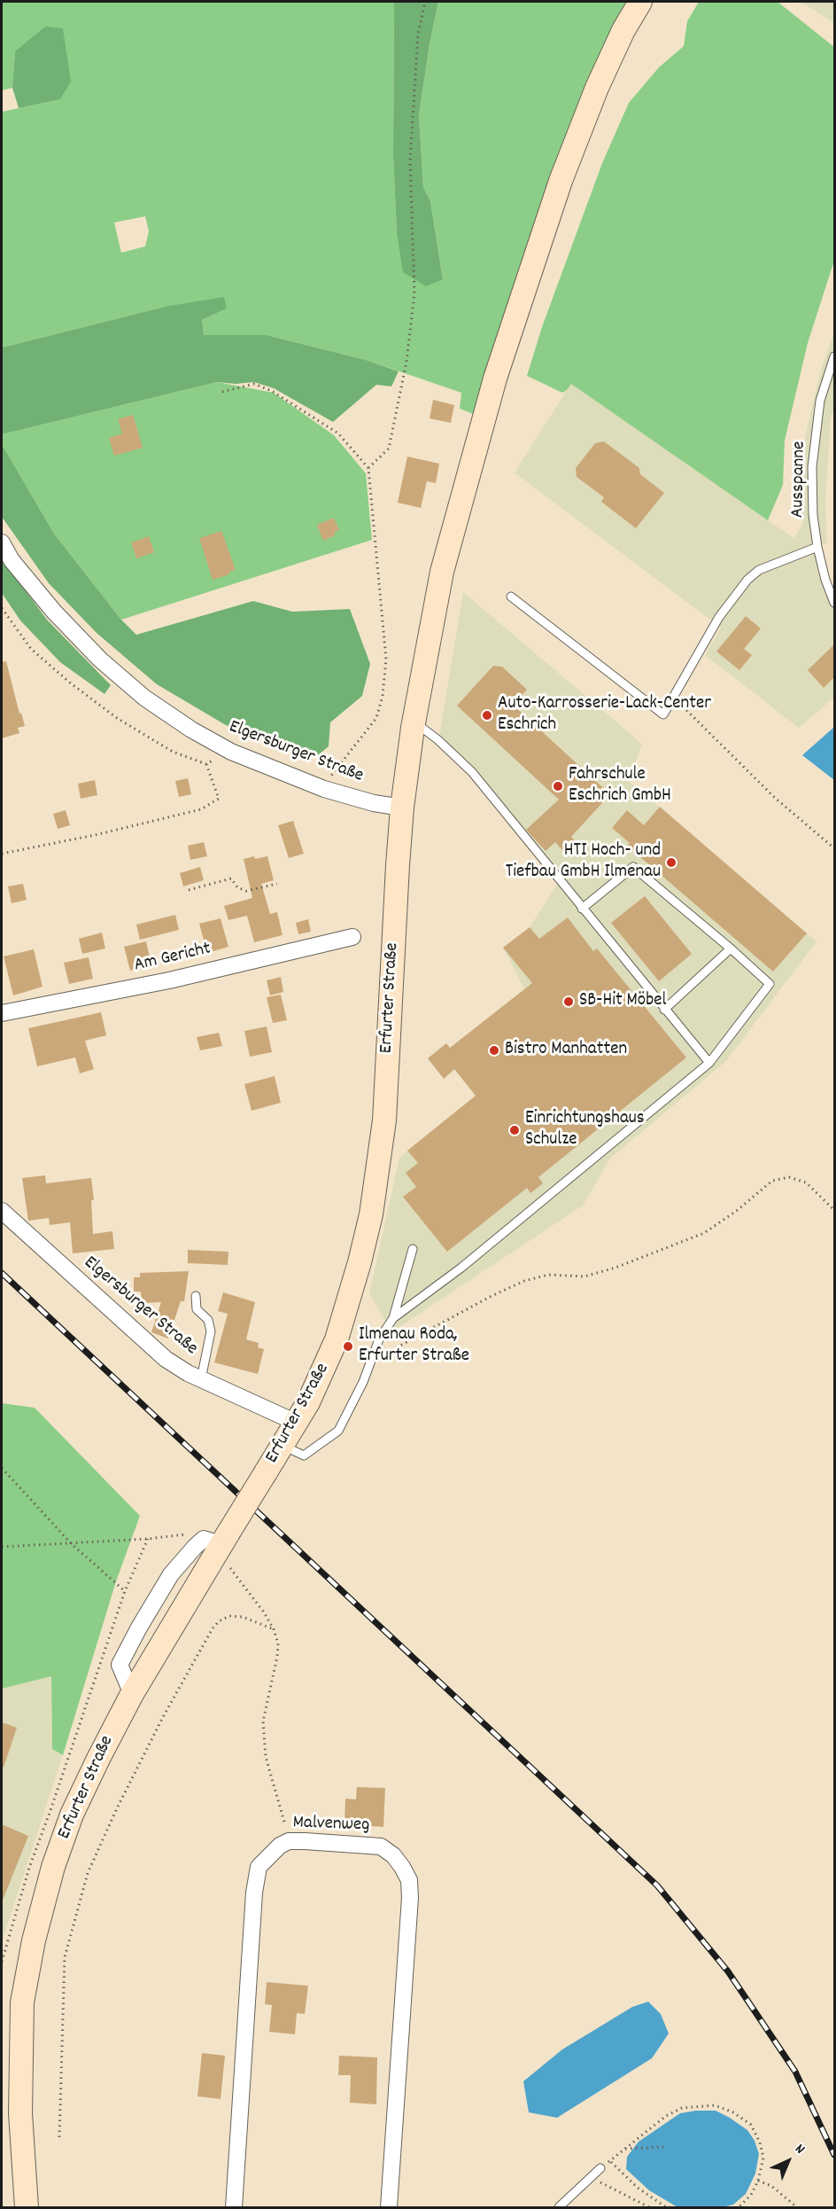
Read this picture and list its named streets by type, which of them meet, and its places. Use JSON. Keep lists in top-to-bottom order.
{
  "streets": {
    "main road": ["Erfurter Straße"],
    "street": ["Elgersburger Straße", "Am Gericht", "Malvenweg"],
    "lane": ["Ausspanne"]
  },
  "crossings": [
    ["Elgersburger Straße", "Erfurter Straße"]
  ],
  "places": [
    "Auto-Karrosserie-Lack-Center Eschrich",
    "Fahrschule Eschrich GmbH",
    "HTI Hoch- und Tiefbau GmbH Ilmenau",
    "SB-Hit Möbel",
    "Bistro Manhatten",
    "Einrichtungshaus Schulze",
    "Ilmenau Roda, Erfurter Straße"
  ],
  "north": "top right"
}
